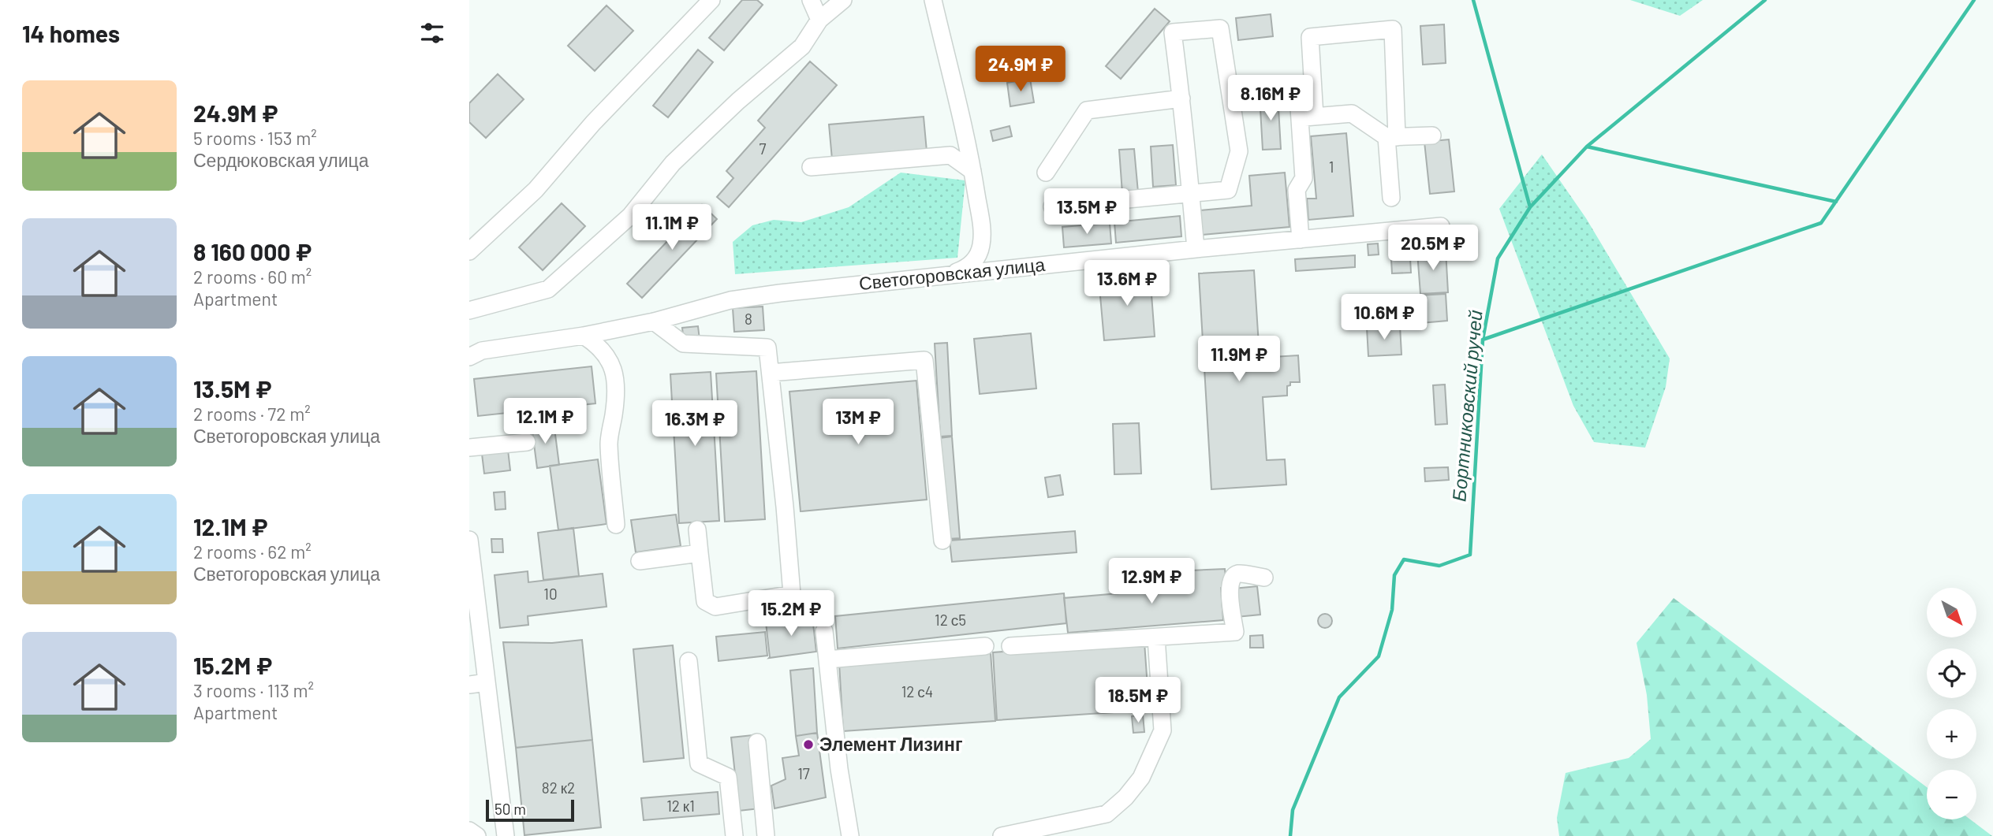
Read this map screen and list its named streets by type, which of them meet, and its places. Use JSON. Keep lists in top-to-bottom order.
{
  "streets": {
    "street": ["Светогоровская улица"]
  },
  "water": ["Бортниковский ручей"],
  "places": ["Элемент Лизинг"],
  "house_numbers": [
    "7",
    "1",
    "8",
    "10",
    "12 с5",
    "12 с4",
    "17",
    "82 к2",
    "12 к1"
  ],
  "scale_bar": "50 m",
  "north": "bottom right",
  "page": {
    "heading": "14 homes",
    "price": [
      "24.9M ₽",
      "8.16M ₽",
      "13.5M ₽",
      "11.1M ₽",
      "20.5M ₽",
      "13.6M ₽",
      "10.6M ₽",
      "11.9M ₽",
      "12.1M ₽",
      "13M ₽",
      "16.3M ₽",
      "12.9M ₽",
      "15.2M ₽",
      "18.5M ₽"
    ],
    "list": [
      {
        "name": "24.9M ₽",
        "note": "5 rooms · 153 m² · Сердюковская улица"
      },
      {
        "name": "8 160 000 ₽",
        "note": "2 rooms · 60 m² · Apartment"
      },
      {
        "name": "13.5M ₽",
        "note": "2 rooms · 72 m² · Светогоровская улица"
      },
      {
        "name": "12.1M ₽",
        "note": "2 rooms · 62 m² · Светогоровская улица"
      },
      {
        "name": "15.2M ₽",
        "note": "3 rooms · 113 m² · Apartment"
      }
    ],
    "map_buttons": ["+", "−"],
    "scale": "50 m"
  }
}
